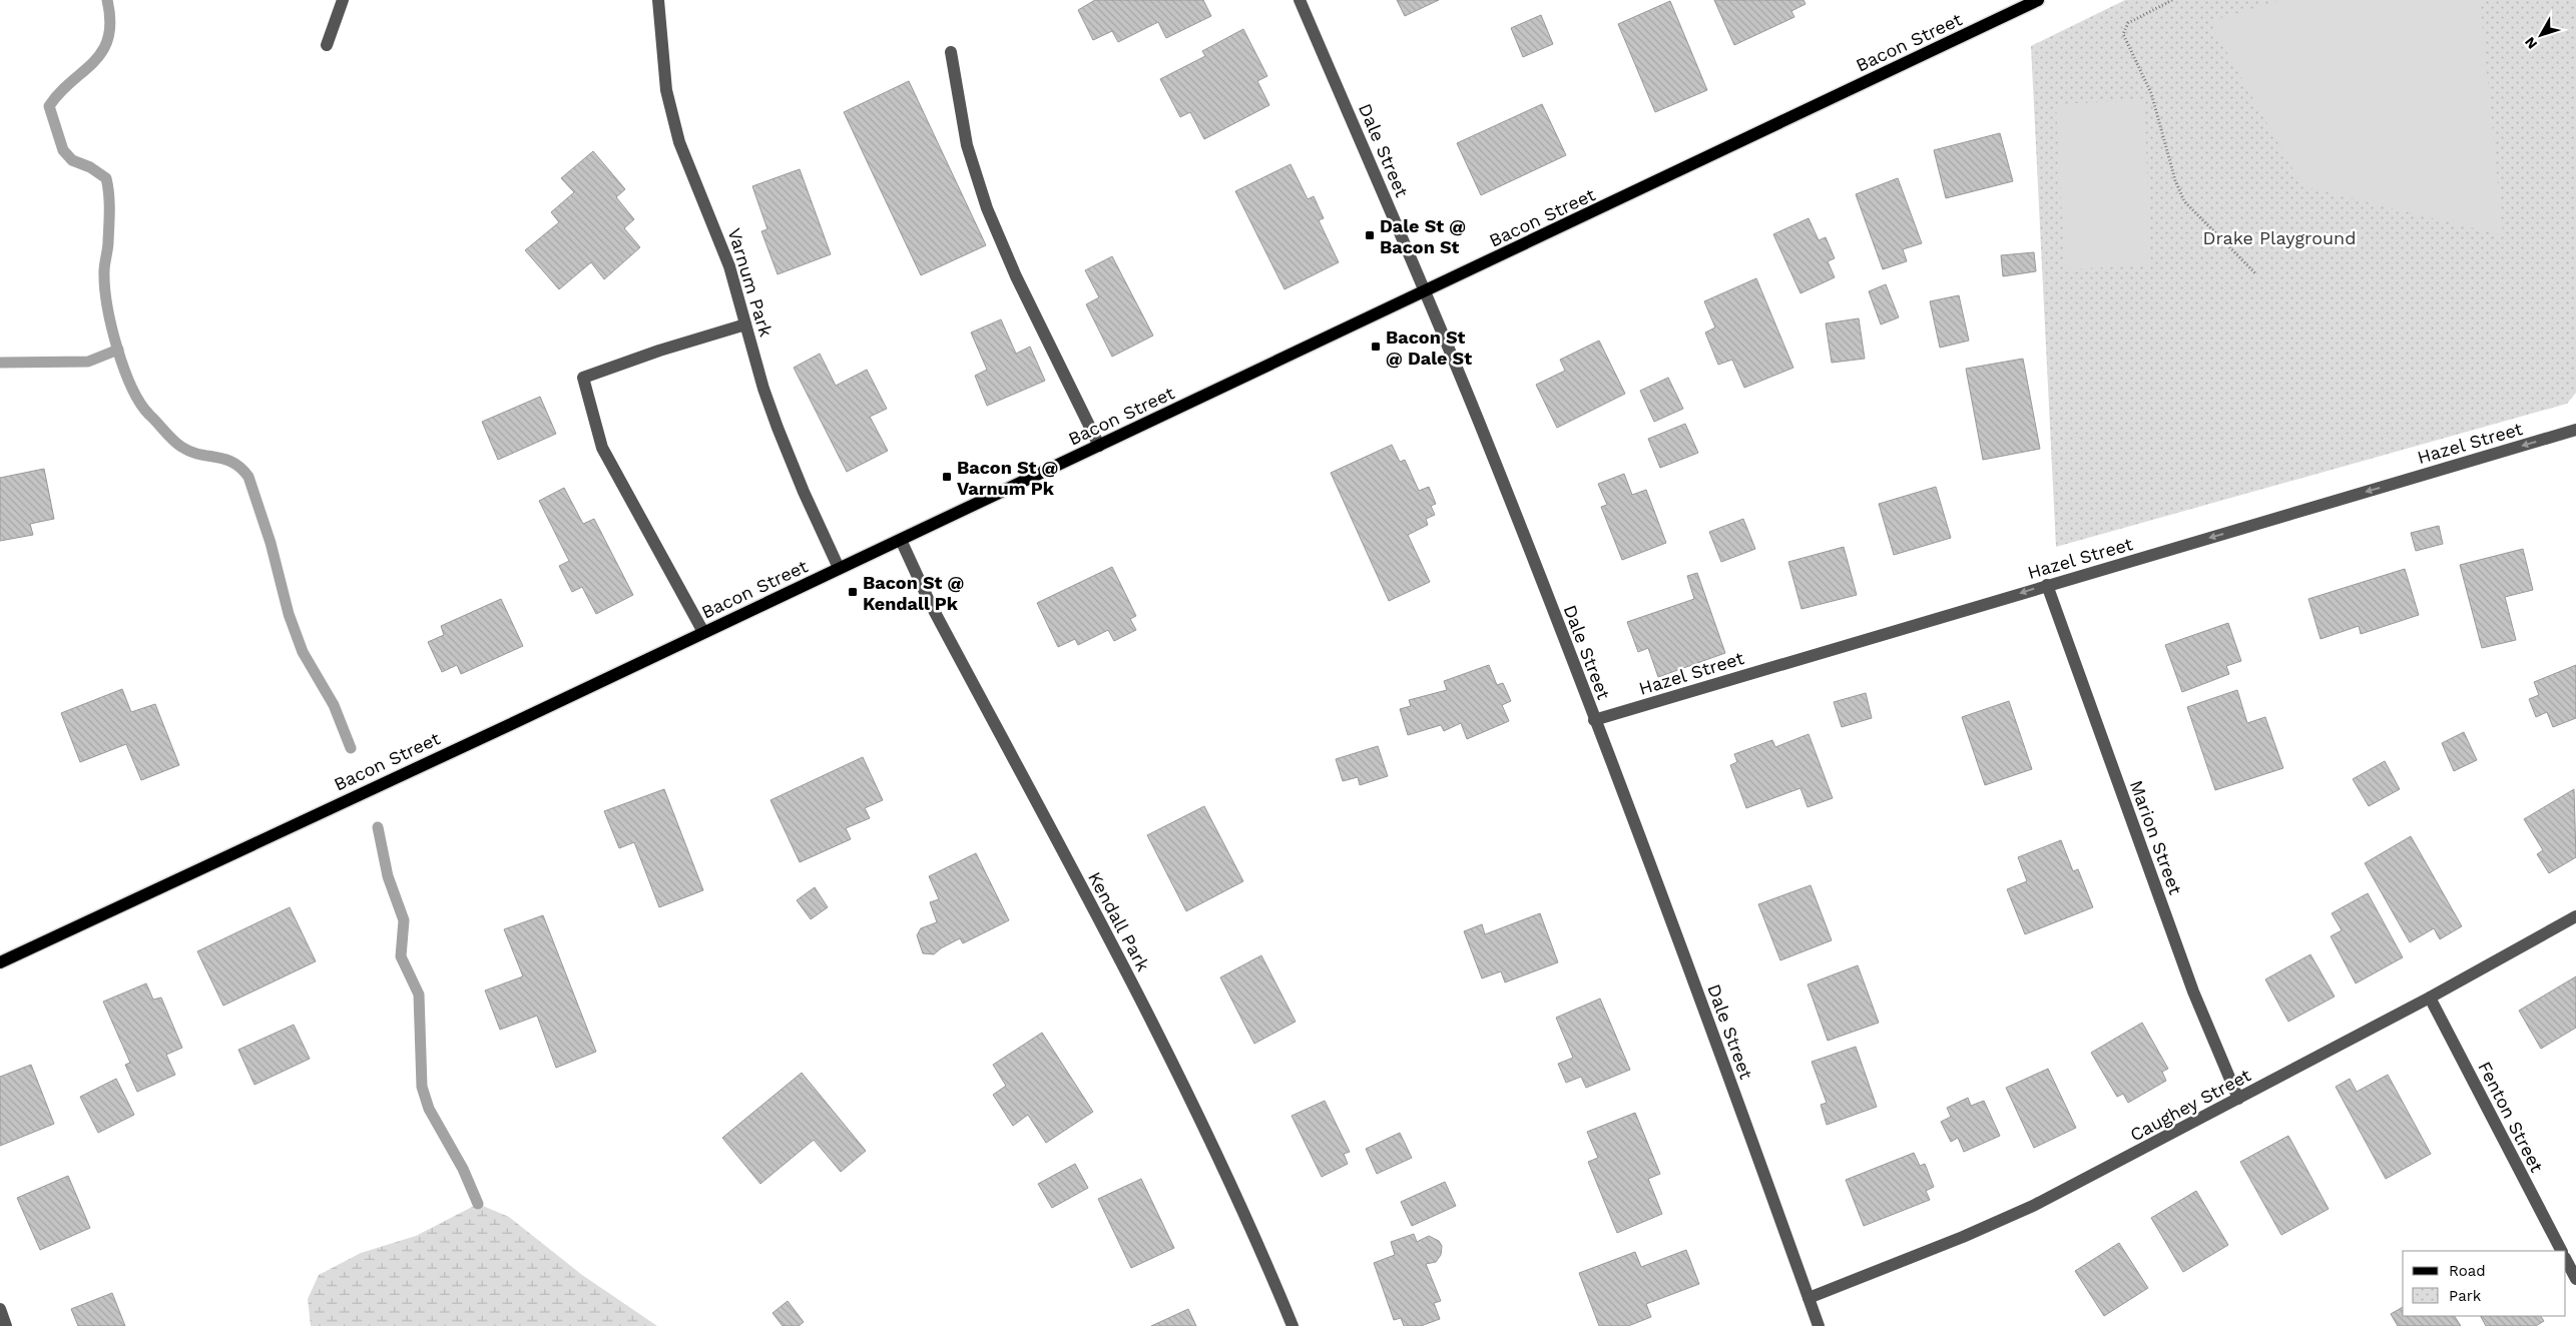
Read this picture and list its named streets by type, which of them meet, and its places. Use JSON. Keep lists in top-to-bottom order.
{
  "streets": {
    "main road": ["Bacon Street"],
    "street": [
      "Dale Street",
      "Varnum Park",
      "Hazel Street",
      "Marion Street",
      "Kendall Park",
      "Caughey Street",
      "Fenton Street"
    ]
  },
  "crossings": [
    ["Bacon Street", "Dale Street"],
    ["Bacon Street", "Varnum Park"],
    ["Bacon Street", "Kendall Park"],
    ["Dale Street", "Hazel Street"],
    ["Dale Street", "Caughey Street"],
    ["Hazel Street", "Marion Street"],
    ["Marion Street", "Caughey Street"],
    ["Caughey Street", "Fenton Street"]
  ],
  "one_way": ["Hazel Street"],
  "parks": ["Drake Playground"],
  "places": {
    "transit": [
      "Dale St @ Bacon St",
      "Bacon St @ Dale St",
      "Bacon St @ Varnum Pk",
      "Bacon St @ Kendall Pk"
    ]
  },
  "legend": ["Road", "Park"],
  "north": "bottom left"
}
